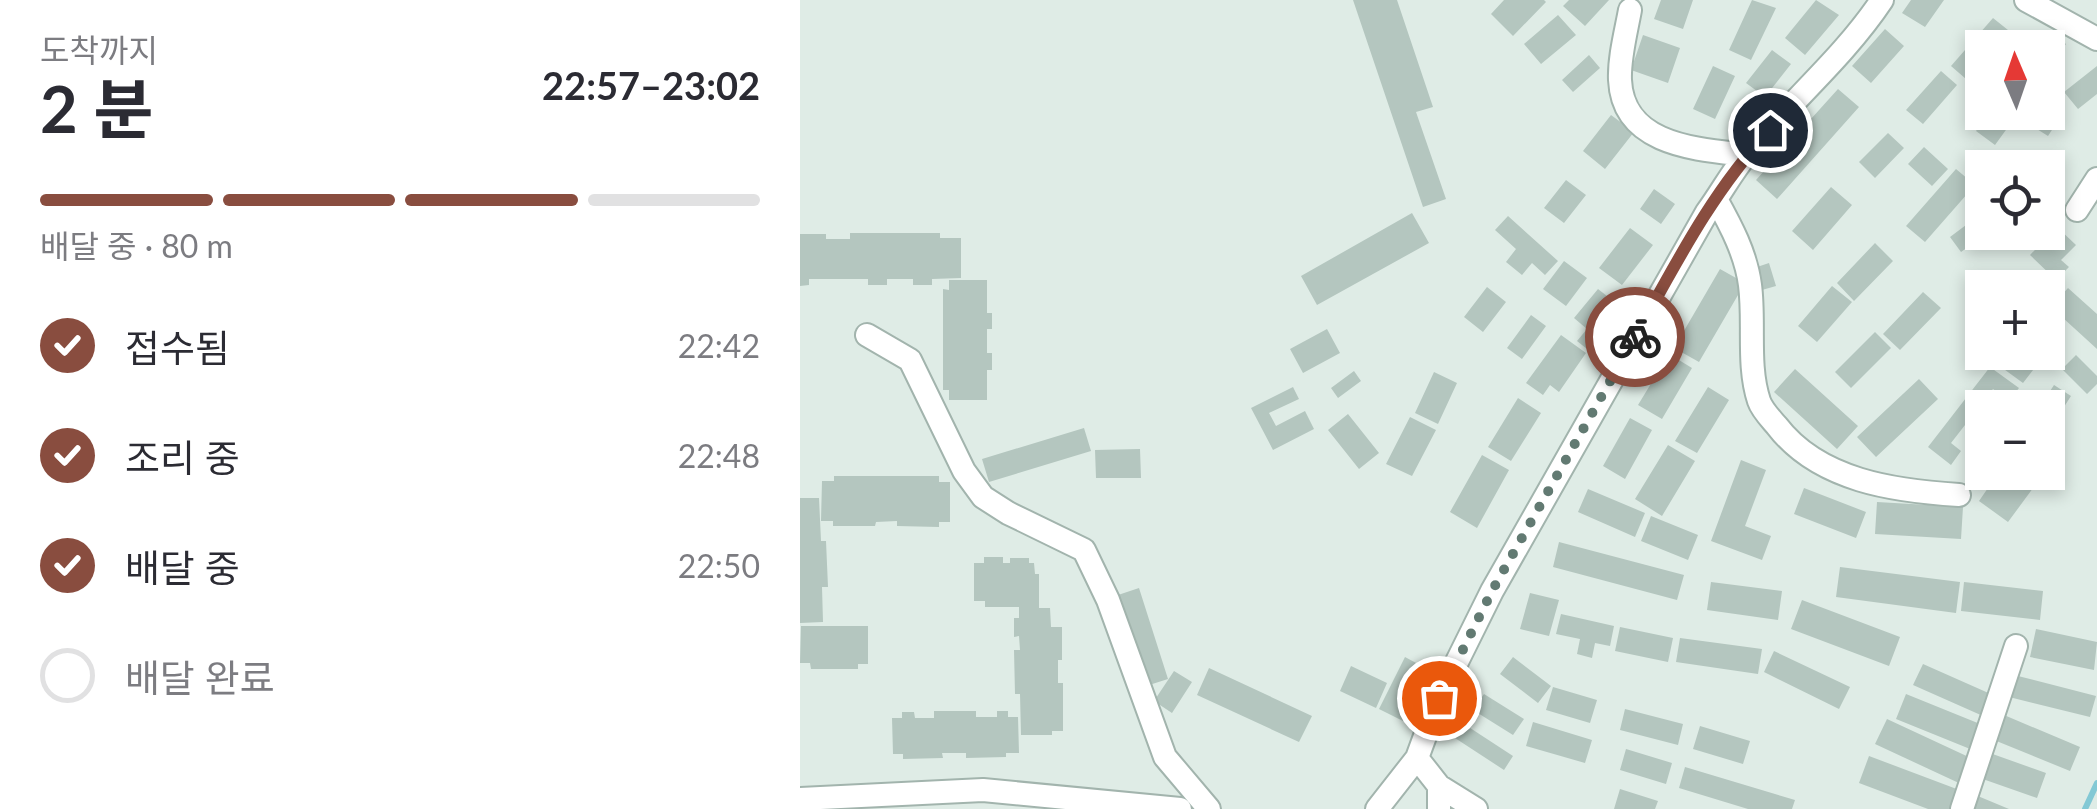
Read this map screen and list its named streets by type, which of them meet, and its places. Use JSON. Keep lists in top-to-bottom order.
{
  "north": "top",
  "page": {
    "heading": ["2 분", "도착까지", "22:57–23:02"],
    "map_buttons": ["+", "−"],
    "bar": "배달 중 · 80 m",
    "list": [
      ["접수됨", "22:42"],
      ["조리 중", "22:48"],
      ["배달 중", "22:50"],
      "배달 완료"
    ]
  }
}
